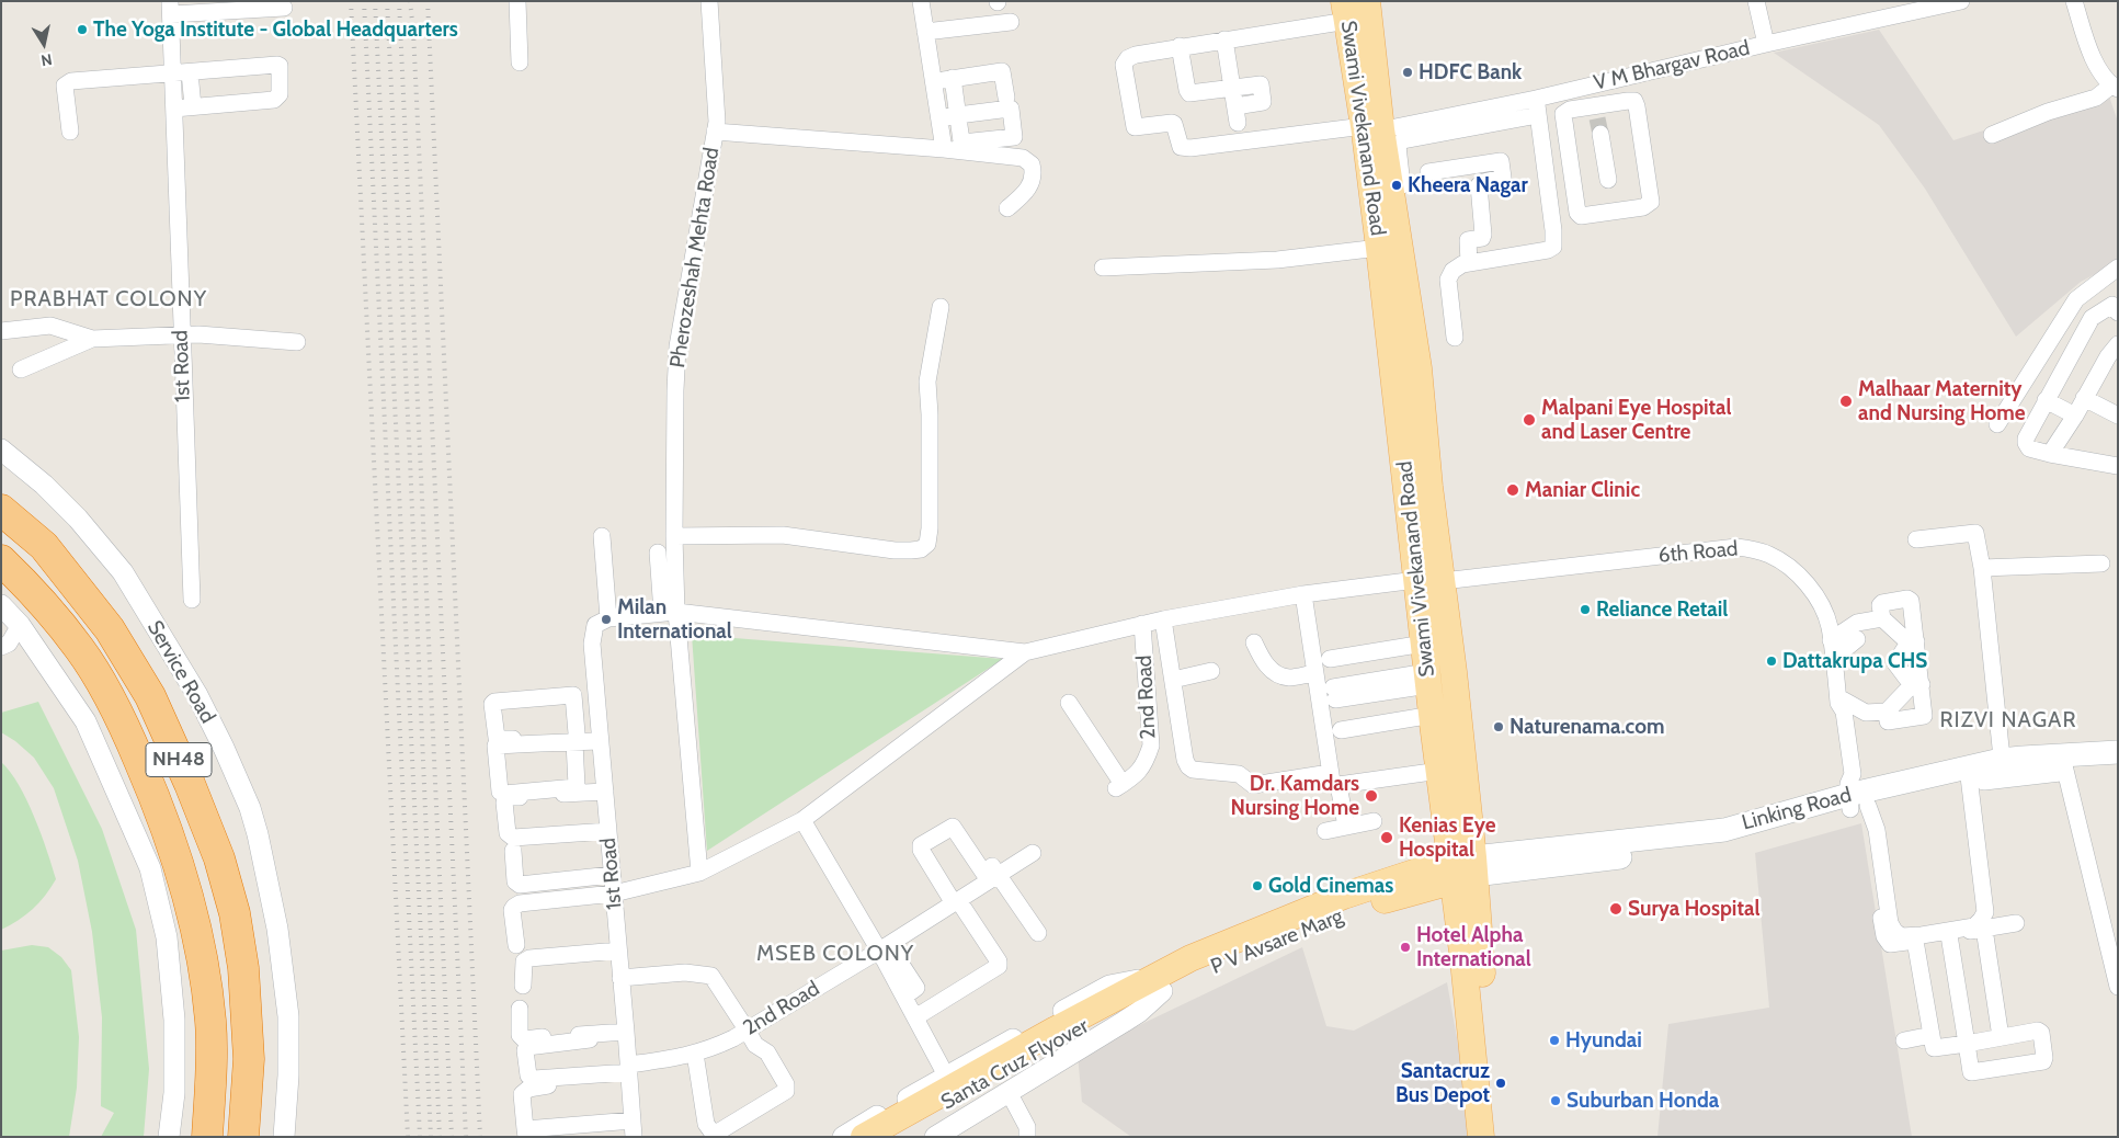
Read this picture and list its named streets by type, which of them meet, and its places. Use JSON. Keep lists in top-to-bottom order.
{
  "streets": {
    "highway": ["NH48"],
    "main road": [
      "Swami Vivekanand Road",
      "Linking Road",
      "P V Avsare Marg",
      "Santa Cruz Flyover"
    ],
    "street": [
      "V M Bhargav Road",
      "Pherozeshah Mehta Road",
      "1st Road",
      "6th Road",
      "Service Road",
      "2nd Road"
    ]
  },
  "crossings": [
    ["V M Bhargav Road", "Swami Vivekanand Road"],
    ["Swami Vivekanand Road", "6th Road"],
    ["Swami Vivekanand Road", "Linking Road"],
    ["Swami Vivekanand Road", "P V Avsare Marg"],
    ["1st Road", "2nd Road"],
    ["6th Road", "Linking Road"],
    ["Linking Road", "P V Avsare Marg"],
    ["P V Avsare Marg", "Santa Cruz Flyover"]
  ],
  "districts": ["PRABHAT COLONY", "RIZVI NAGAR", "MSEB COLONY"],
  "places": [
    "The Yoga Institute - Global Headquarters",
    "HDFC Bank",
    "Kheera Nagar",
    "Malhaar Maternity and Nursing Home",
    "Malpani Eye Hospital and Laser Centre",
    "Maniar Clinic",
    "Reliance Retail",
    "Milan International",
    "Dattakrupa CHS",
    "Naturenama.com",
    "Dr. Kamdars Nursing Home",
    "Kenias Eye Hospital",
    "Gold Cinemas",
    "Surya Hospital",
    "Hotel Alpha International",
    "Hyundai",
    "Santacruz Bus Depot",
    "Suburban Honda"
  ],
  "north": "bottom"
}
